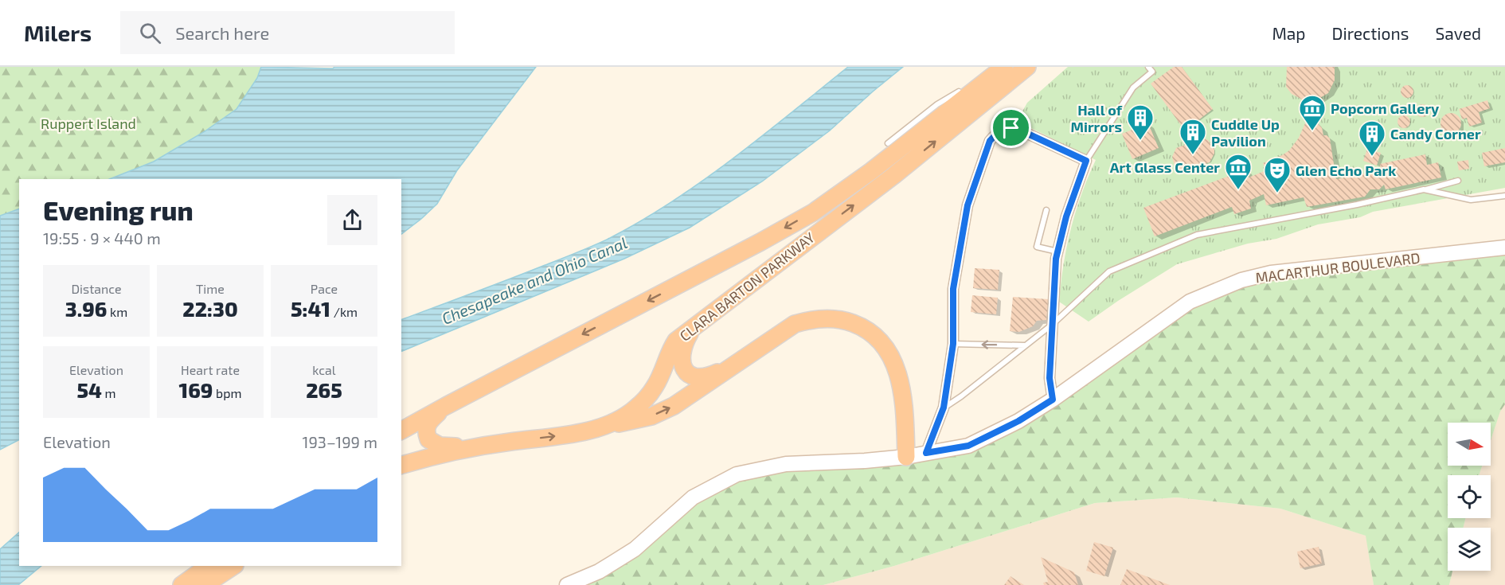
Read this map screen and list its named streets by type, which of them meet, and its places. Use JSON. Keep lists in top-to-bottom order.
{
  "streets": {
    "highway": ["CLARA BARTON PARKWAY"],
    "main road": ["MACARTHUR BOULEVARD"]
  },
  "water": ["Chesapeake and Ohio Canal"],
  "parks": ["Ruppert Island"],
  "places": {
    "museum": ["Popcorn Gallery", "Art Glass Center"],
    "building": ["Hall of Mirrors", "Cuddle Up Pavilion", "Candy Corner"],
    "theatre": ["Glen Echo Park"]
  },
  "north": "right",
  "page": {
    "header": "Milers",
    "search": "Search here",
    "nav": ["Map", "Directions", "Saved"],
    "heading": ["Evening run", "19:55 · 9 × 440 m"],
    "stats": [
      ["Distance", "3.96 km"],
      ["Time", "22:30"],
      ["Pace", "5:41 /km"],
      ["Elevation", "54 m"],
      ["Heart rate", "169 bpm"],
      ["kcal", "265"]
    ],
    "chart": ["Elevation", "193–199 m"]
  }
}
